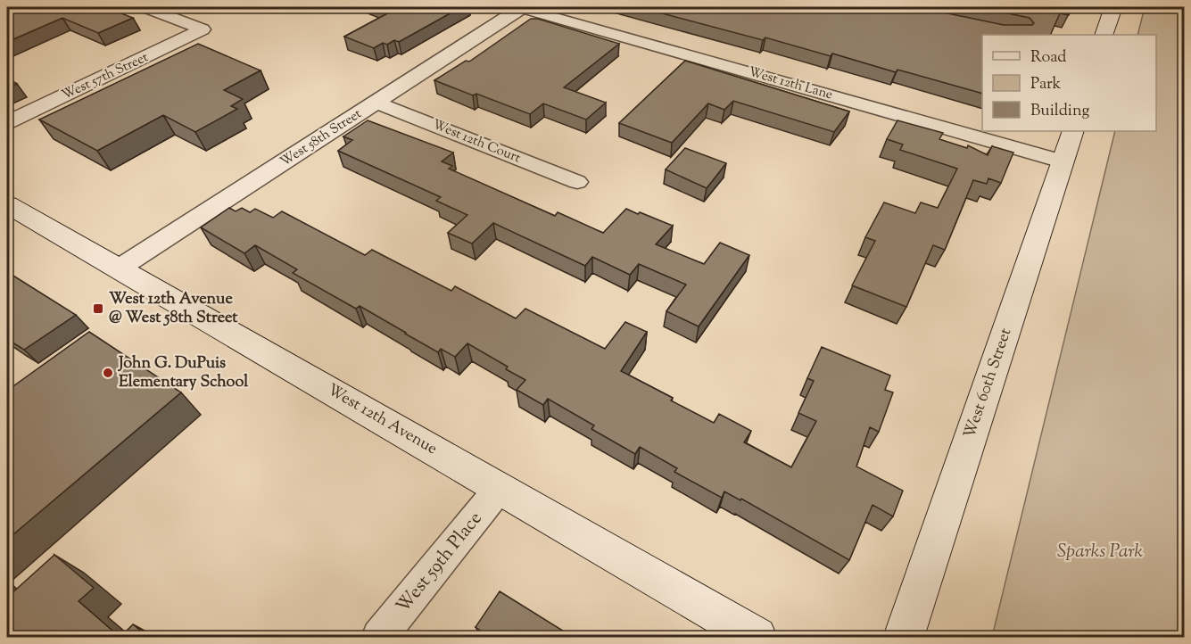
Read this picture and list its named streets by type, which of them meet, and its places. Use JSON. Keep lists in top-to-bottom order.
{
  "streets": {
    "main road": ["West 60th Street", "West 12th Avenue"],
    "street": [
      "West 57th Street",
      "West 12th Lane",
      "West 58th Street",
      "West 12th Court",
      "West 59th Place"
    ]
  },
  "crossings": [
    ["West 12th Lane", "West 58th Street"],
    ["West 12th Lane", "West 60th Street"],
    ["West 58th Street", "West 12th Court"],
    ["West 58th Street", "West 12th Avenue"],
    ["West 12th Avenue", "West 59th Place"]
  ],
  "parks": ["Sparks Park"],
  "places": {
    "transit": ["West 12th Avenue @ West 58th Street"],
    "other": ["John G. DuPuis Elementary School"]
  },
  "legend": ["Road", "Park", "Building"]
}
